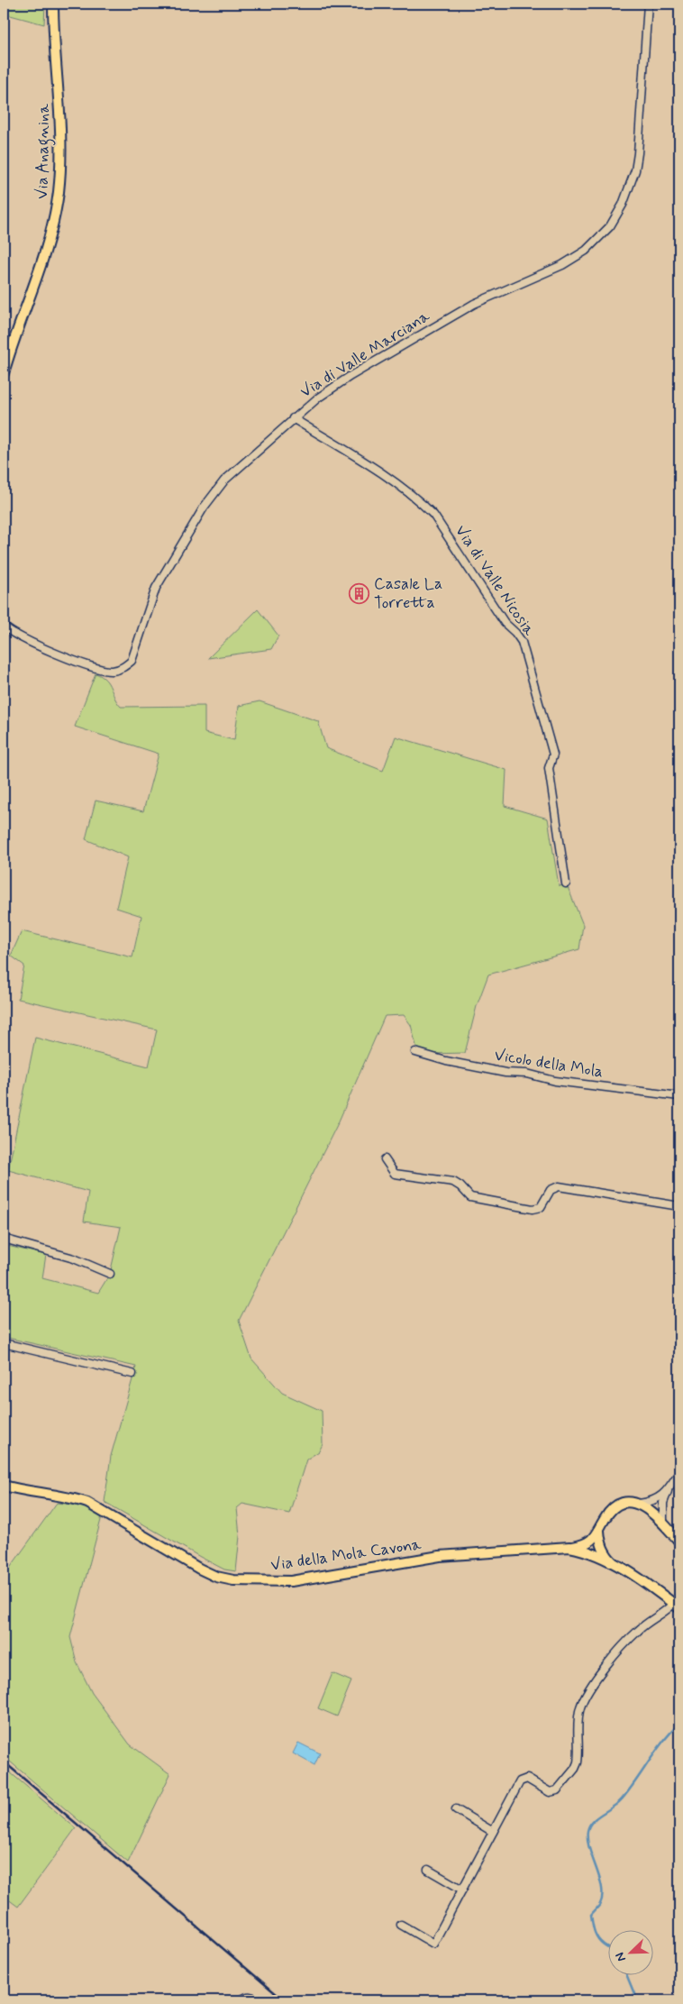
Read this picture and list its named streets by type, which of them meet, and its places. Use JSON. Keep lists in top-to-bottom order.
{
  "streets": {
    "main road": ["Via Anagnina", "Via della Mola Cavona"],
    "street": ["Via di Valle Marciana", "Via di Valle Nicosia", "Vicolo della Mola"]
  },
  "crossings": [
    ["Via di Valle Marciana", "Via di Valle Nicosia"]
  ],
  "places": {
    "building": ["Casale La Torretta"]
  },
  "north": "bottom left"
}
